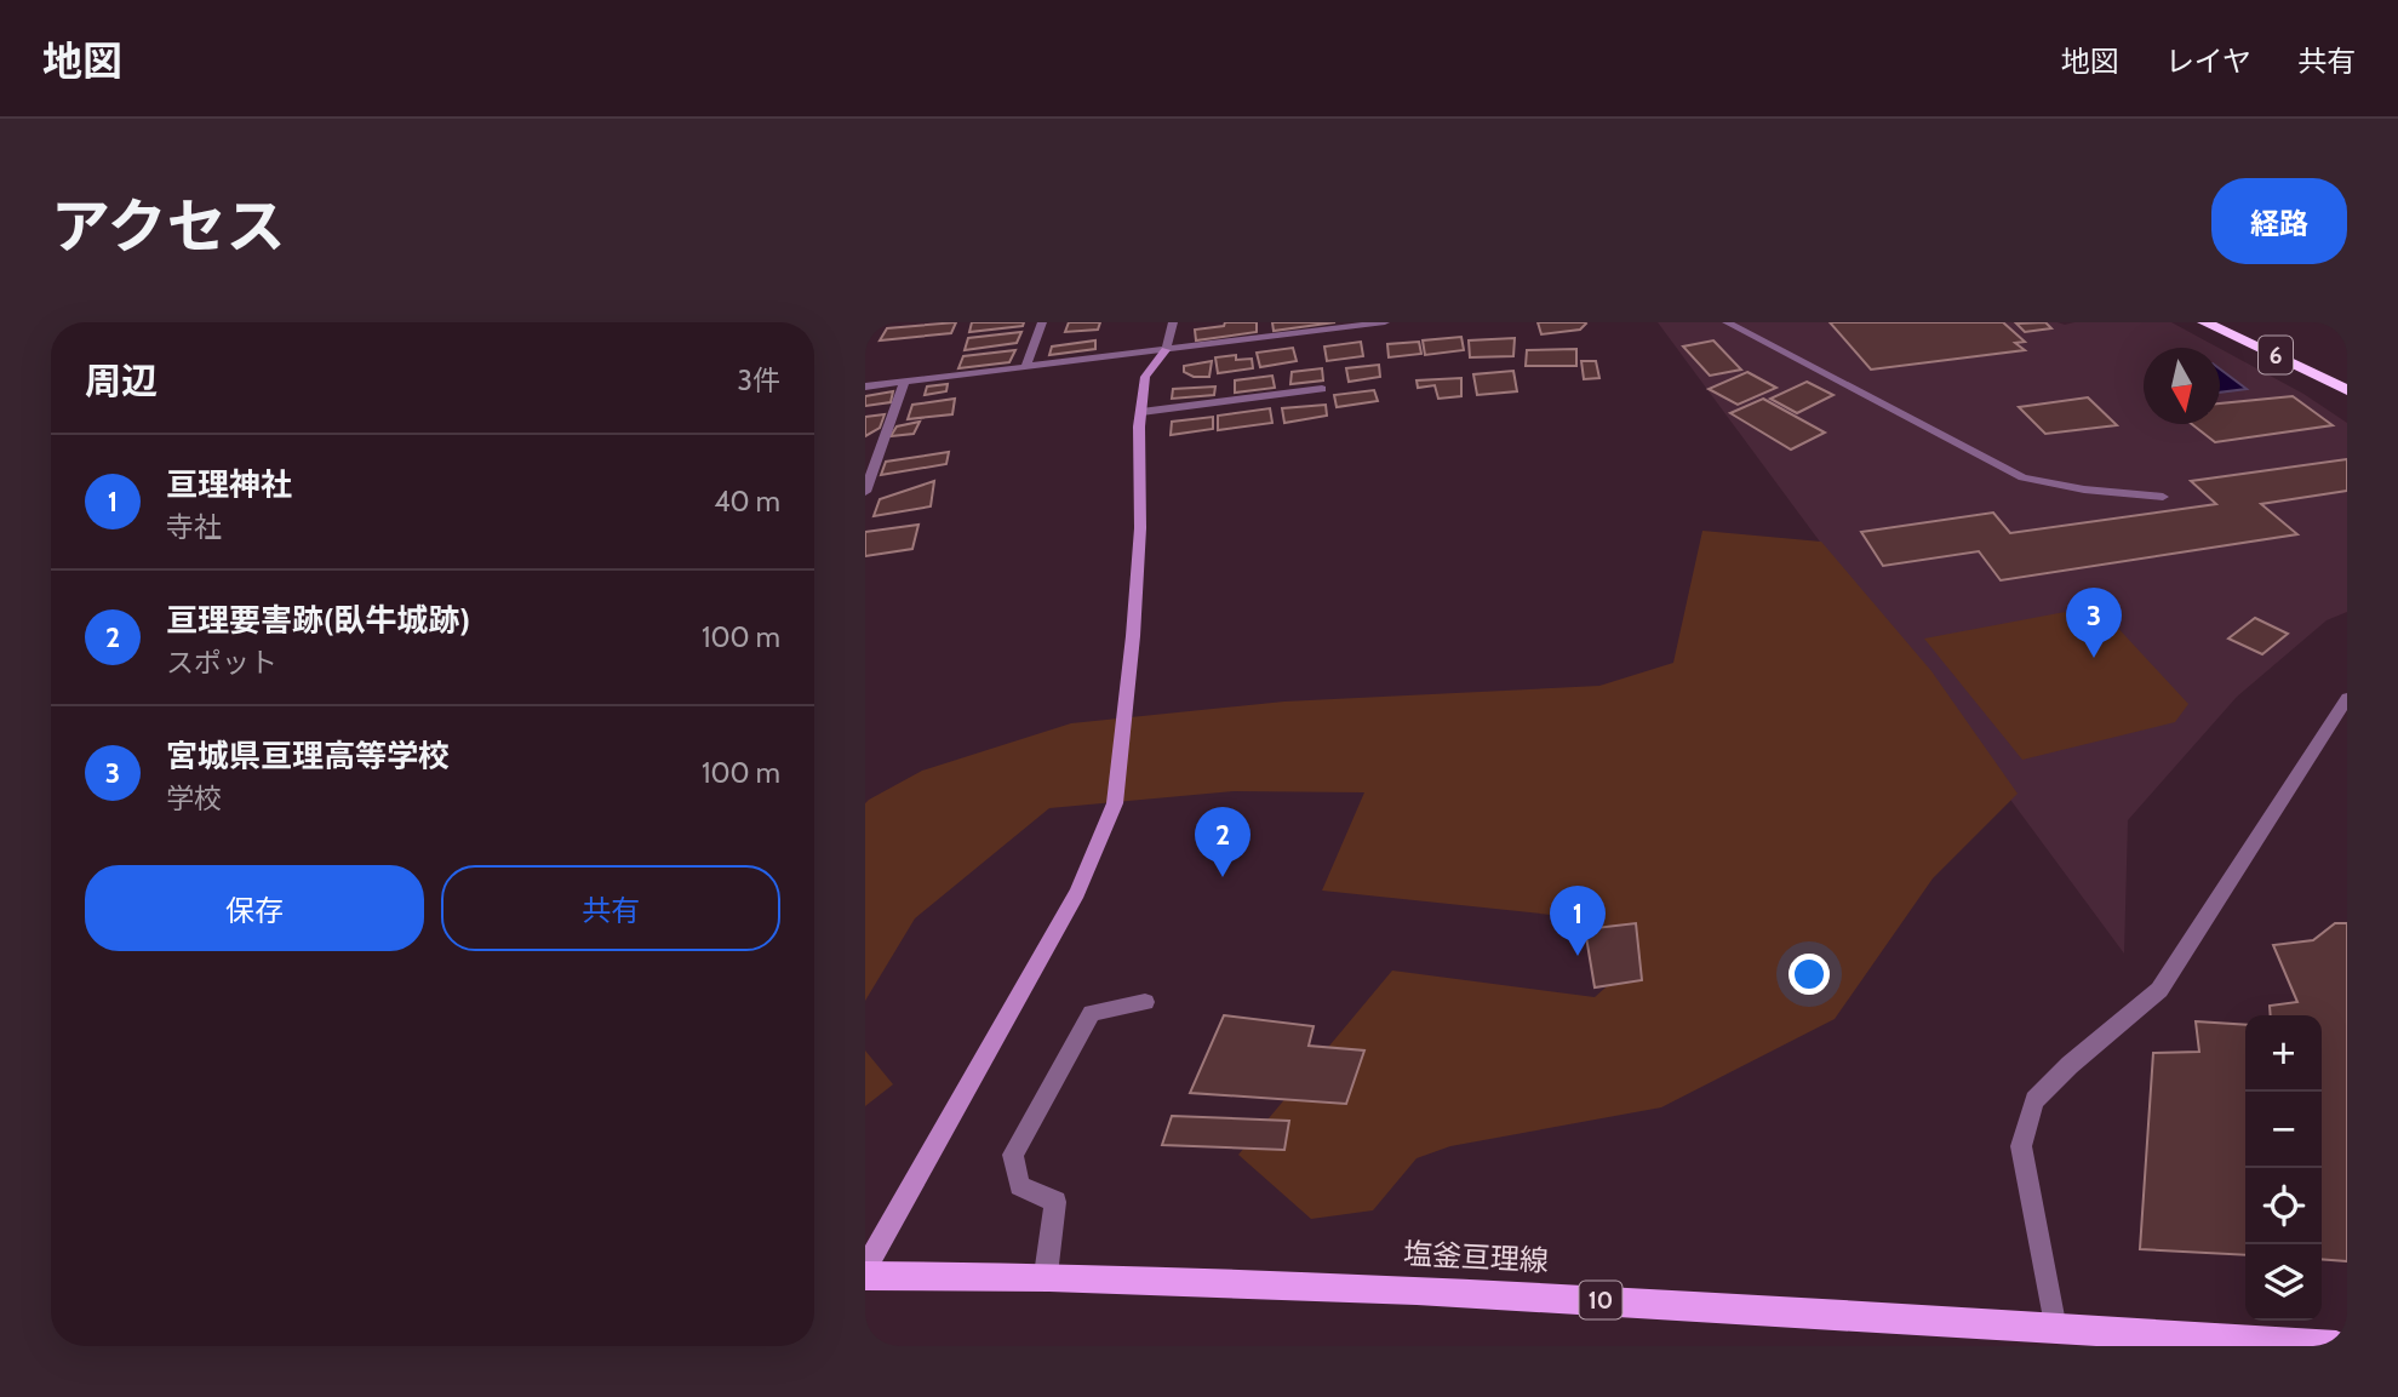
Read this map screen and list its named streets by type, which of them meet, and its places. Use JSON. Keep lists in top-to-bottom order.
{
  "streets": {
    "highway": ["6"],
    "main road": ["塩釜亘理線", "10"]
  },
  "north": "bottom",
  "page": {
    "header": "地図",
    "nav": ["地図", "レイヤ", "共有"],
    "title": "アクセス",
    "buttons": [
      "経路",
      ["保存", "共有"]
    ],
    "heading": ["周辺", "3件"],
    "list": [
      {
        "mark": "1",
        "name": "亘理神社",
        "note": "寺社",
        "value": "40 m"
      },
      {
        "mark": "2",
        "name": "亘理要害跡(臥牛城跡)",
        "note": "スポット",
        "value": "100 m"
      },
      {
        "mark": "3",
        "name": "宮城県亘理高等学校",
        "note": "学校",
        "value": "100 m"
      }
    ],
    "pins": ["3", "2", "1"],
    "map_buttons": ["+", "−"]
  }
}
